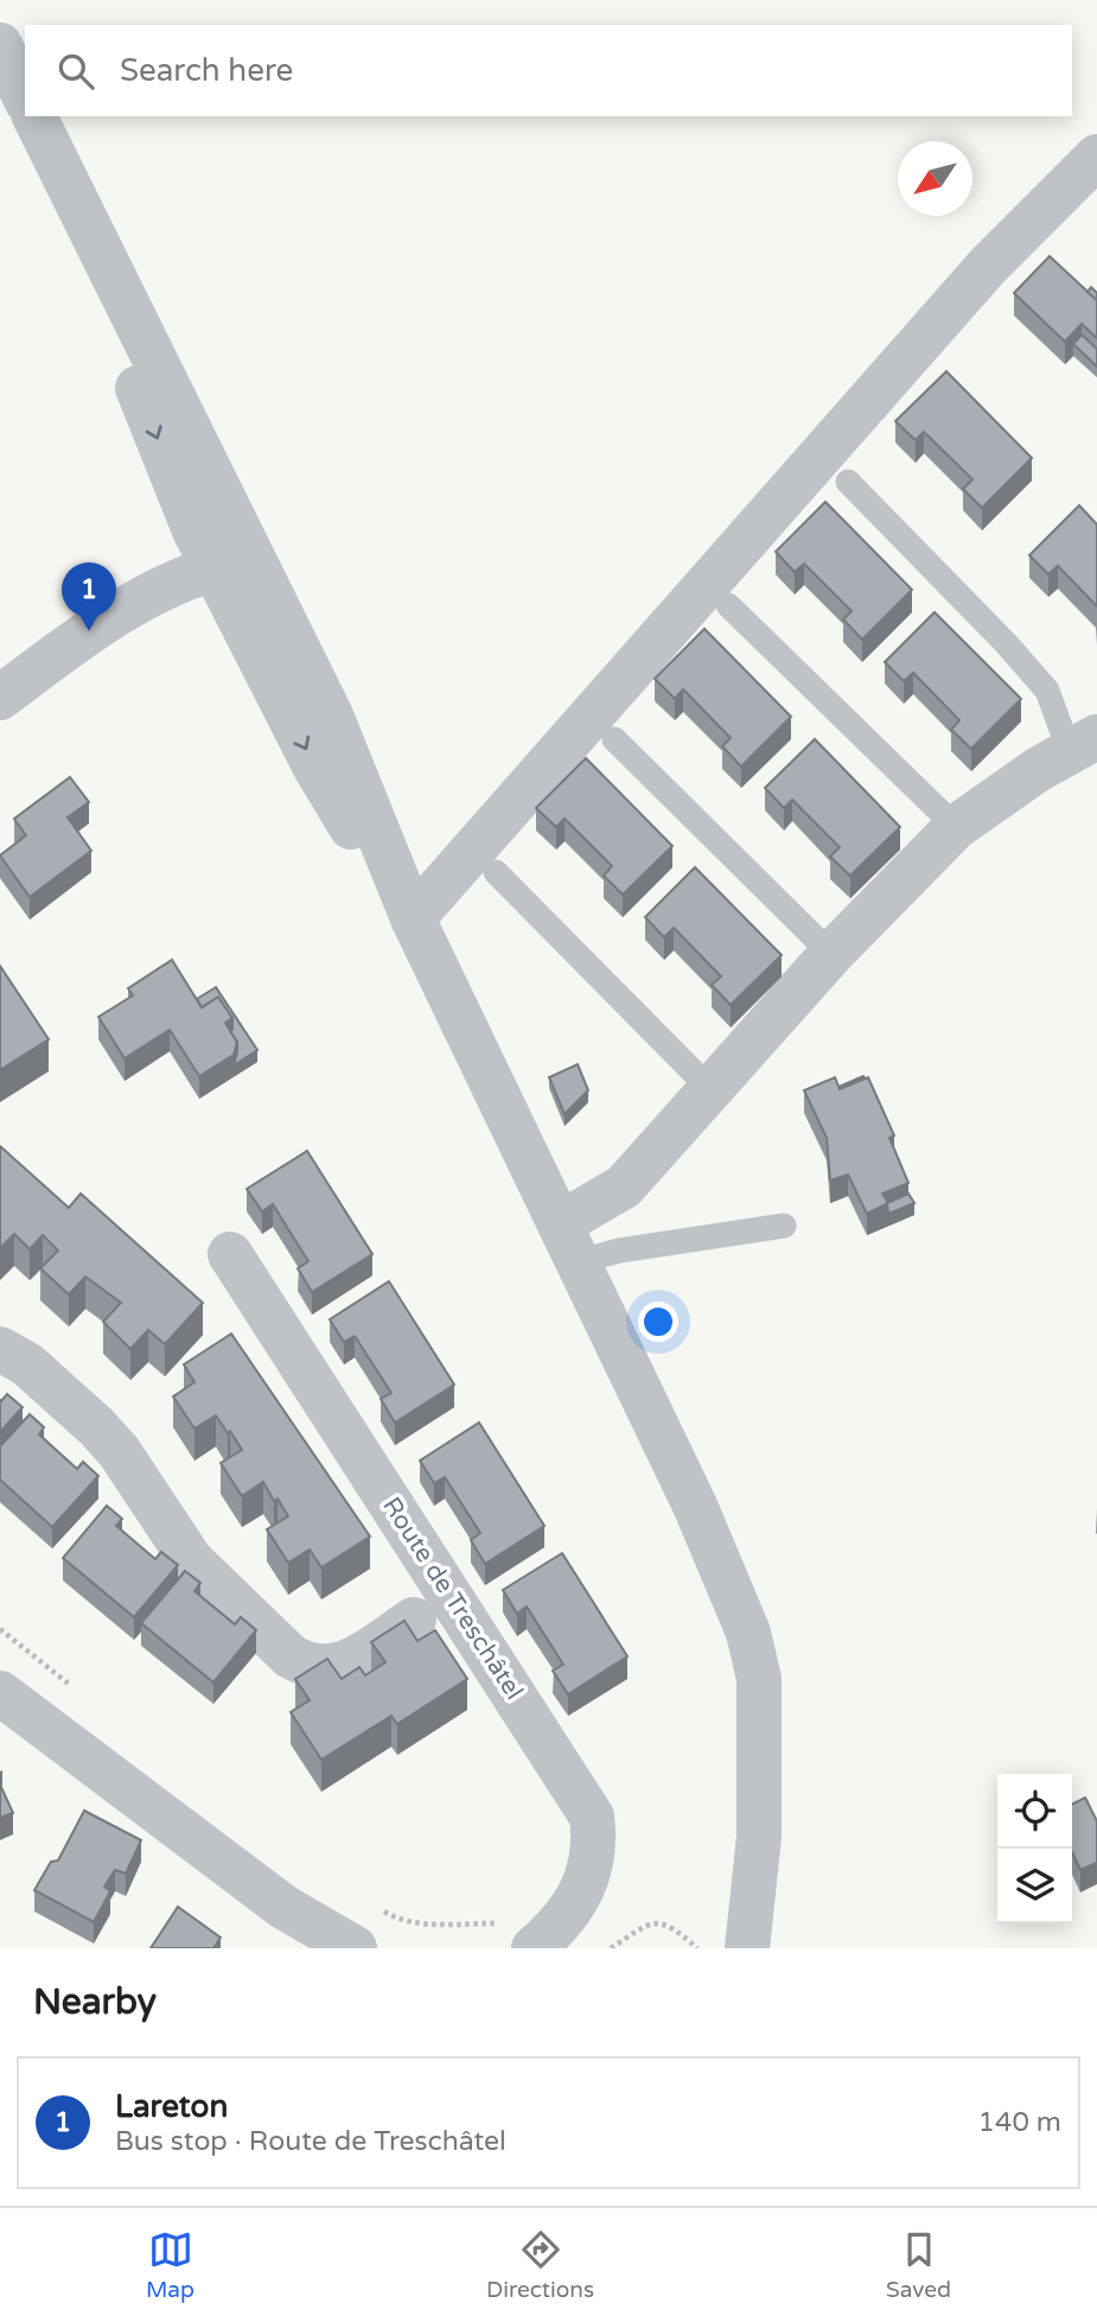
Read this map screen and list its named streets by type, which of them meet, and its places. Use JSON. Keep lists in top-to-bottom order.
{
  "streets": {
    "street": ["Route de Treschâtel"]
  },
  "north": "bottom left",
  "page": {
    "search": "Search here",
    "pins": "1",
    "heading": "Nearby",
    "list": [
      {
        "mark": "1",
        "name": "Lareton",
        "note": "Bus stop · Route de Treschâtel",
        "value": "140 m"
      }
    ],
    "nav": ["Map", "Directions", "Saved"]
  }
}
